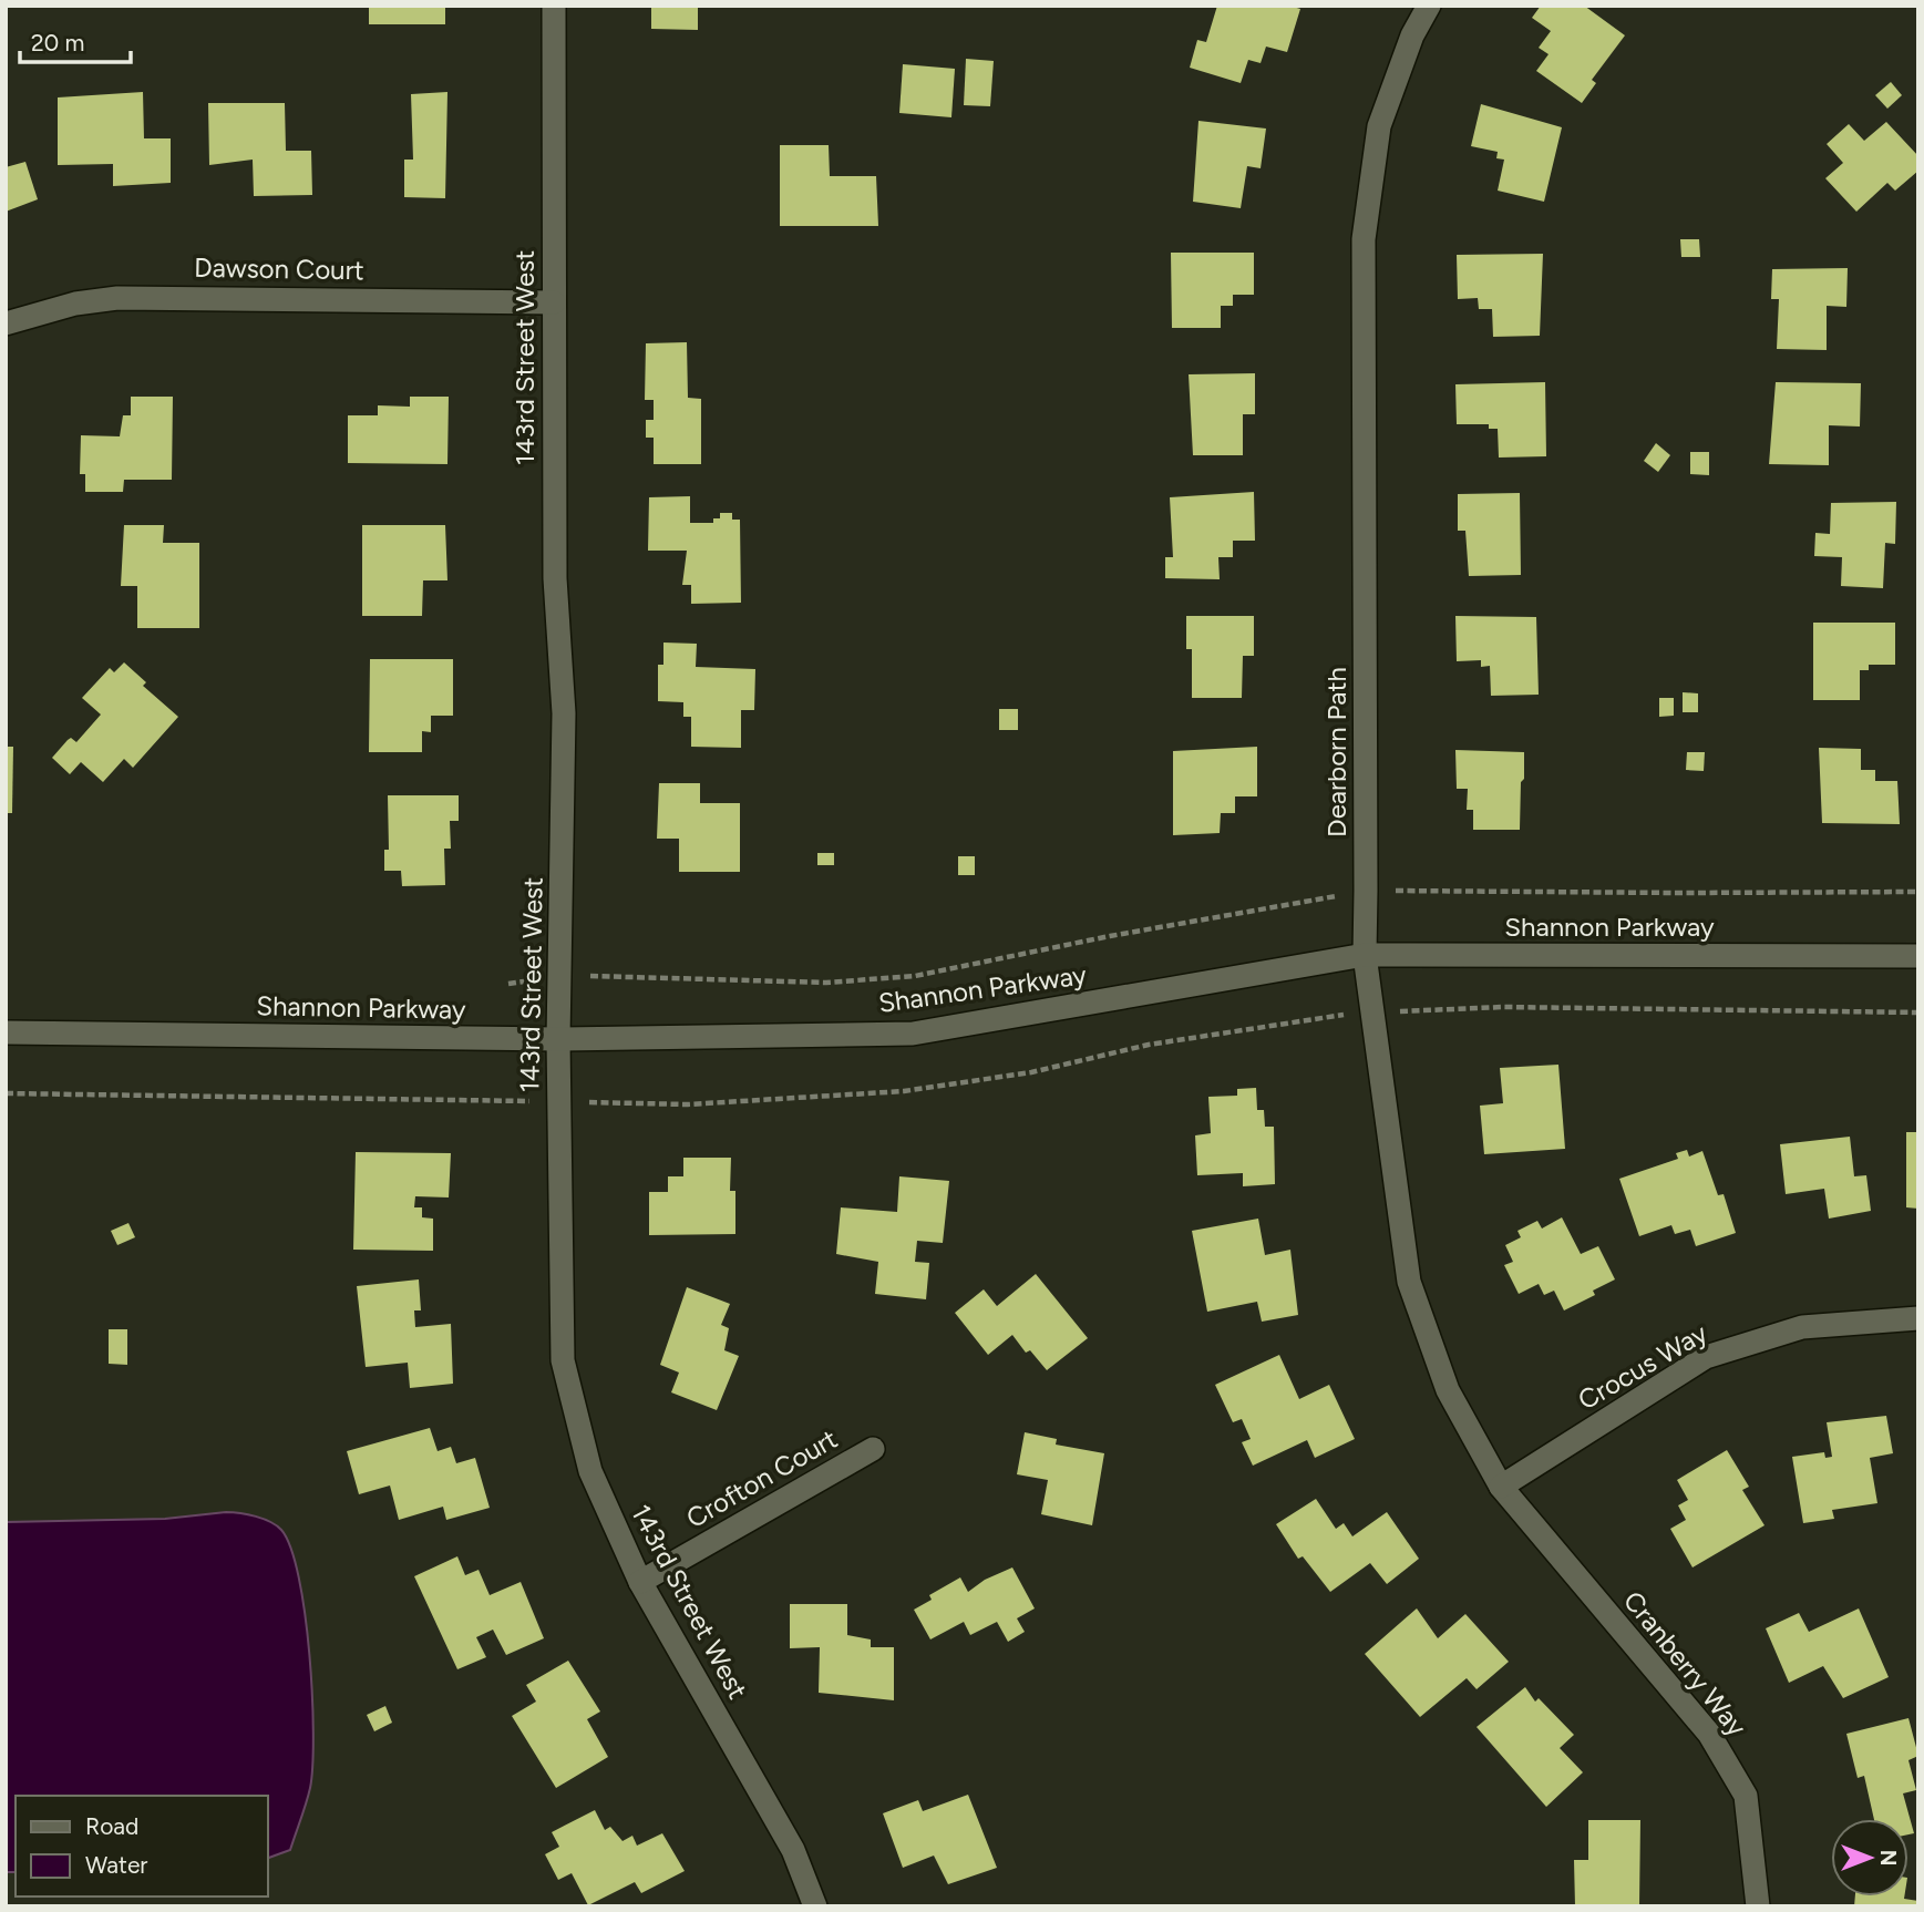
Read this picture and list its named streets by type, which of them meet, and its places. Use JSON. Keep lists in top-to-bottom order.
{
  "streets": {
    "street": [
      "Dawson Court",
      "143rd Street West",
      "Dearborn Path",
      "Shannon Parkway",
      "Crocus Way",
      "Crofton Court",
      "Cranberry Way"
    ]
  },
  "crossings": [
    ["Dawson Court", "143rd Street West"],
    ["143rd Street West", "Shannon Parkway"],
    ["143rd Street West", "Crofton Court"],
    ["Dearborn Path", "Shannon Parkway"],
    ["Dearborn Path", "Crocus Way"],
    ["Dearborn Path", "Cranberry Way"],
    ["Crocus Way", "Cranberry Way"]
  ],
  "legend": ["Road", "Water"],
  "scale_bar": "20 m",
  "north": "right"
}
